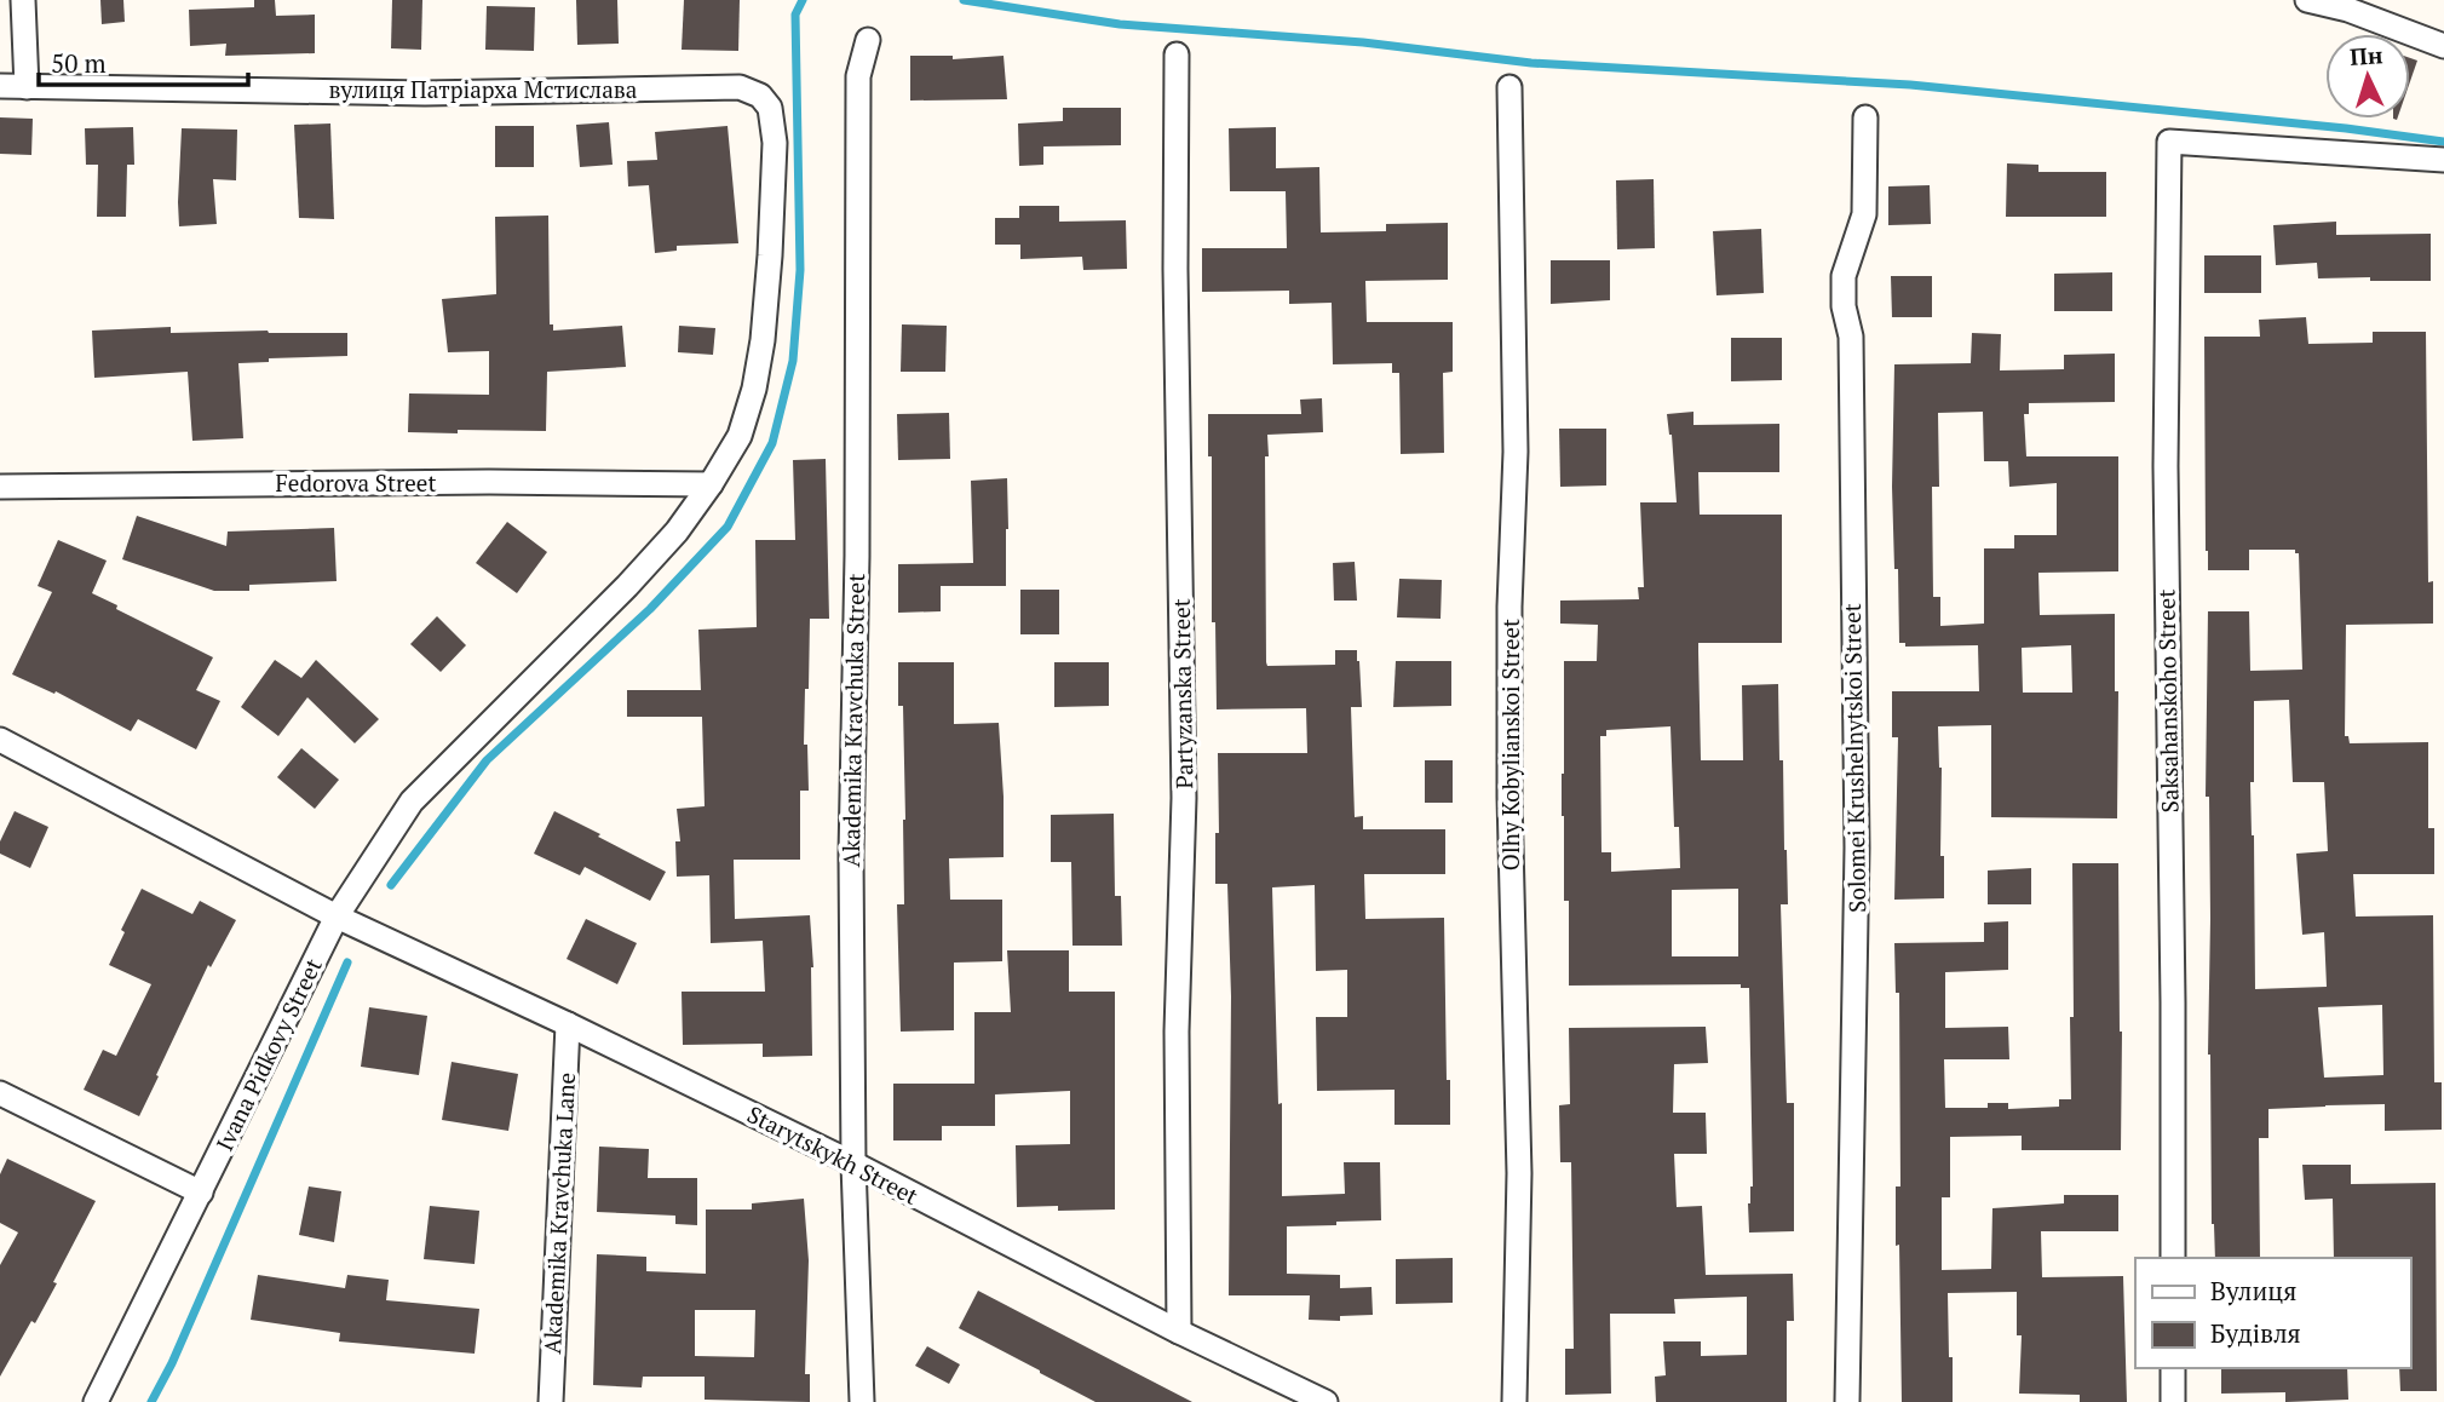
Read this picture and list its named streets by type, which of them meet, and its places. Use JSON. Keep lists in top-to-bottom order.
{
  "streets": {
    "street": [
      "вулиця Патріарха Мстислава",
      "Fedorova Street",
      "Partyzanska Street",
      "Saksahanskoho Street",
      "Akademika Kravchuka Street",
      "Olhy Kobylianskoi Street",
      "Solomei Krushelnytskoi Street",
      "Ivana Pidkovy Street",
      "Starytskykh Street",
      "Akademika Kravchuka Lane"
    ]
  },
  "crossings": [
    ["вулиця Патріарха Мстислава", "Ivana Pidkovy Street"],
    ["Fedorova Street", "Ivana Pidkovy Street"],
    ["Partyzanska Street", "Starytskykh Street"],
    ["Akademika Kravchuka Street", "Starytskykh Street"],
    ["Ivana Pidkovy Street", "Starytskykh Street"],
    ["Starytskykh Street", "Akademika Kravchuka Lane"]
  ],
  "legend": ["Вулиця", "Будівля"],
  "scale_bar": "50 m",
  "north": "top"
}
